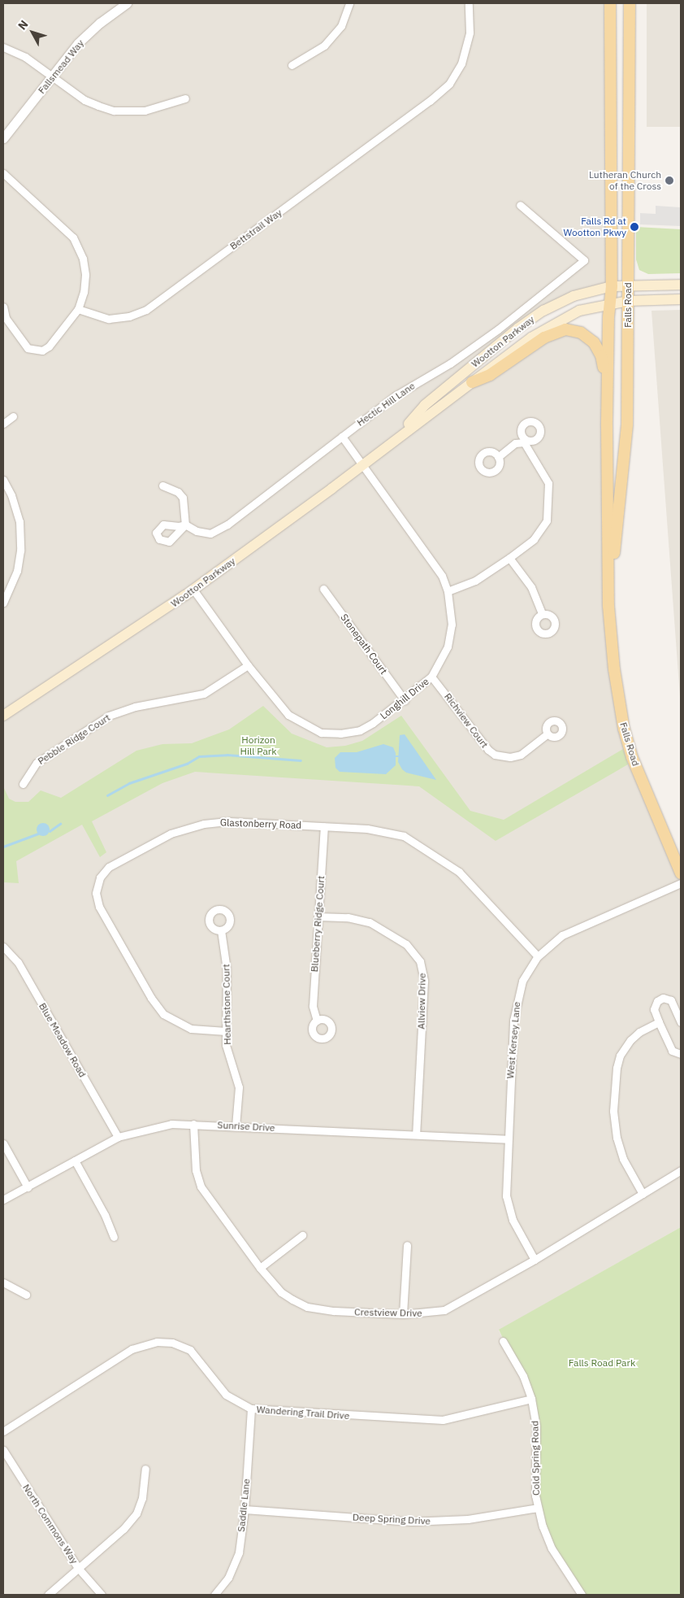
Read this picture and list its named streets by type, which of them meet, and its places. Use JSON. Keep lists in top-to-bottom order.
{
  "streets": {
    "main road": ["Falls Road", "Wootton Parkway"],
    "street": [
      "Fallsmead Way",
      "Bettstrail Way",
      "Hectic Hill Lane",
      "Stonepath Court",
      "Longhill Drive",
      "Richview Court",
      "Pebble Ridge Court",
      "Glastonberry Road",
      "Blueberry Ridge Court",
      "Allview Drive",
      "Hearthstone Court",
      "Blue Meadow Road",
      "West Kersey Lane",
      "Sunrise Drive",
      "Crestview Drive",
      "Wandering Trail Drive",
      "Cold Spring Road",
      "Saddle Lane",
      "Deep Spring Drive",
      "North Commons Way"
    ]
  },
  "crossings": [
    ["Falls Road", "Wootton Parkway"],
    ["Wootton Parkway", "Longhill Drive"],
    ["Hectic Hill Lane", "Longhill Drive"],
    ["Stonepath Court", "Longhill Drive"],
    ["Longhill Drive", "Richview Court"],
    ["Longhill Drive", "Pebble Ridge Court"],
    ["Glastonberry Road", "Blueberry Ridge Court"],
    ["Glastonberry Road", "Hearthstone Court"],
    ["Glastonberry Road", "West Kersey Lane"],
    ["Blueberry Ridge Court", "Allview Drive"],
    ["Allview Drive", "Sunrise Drive"],
    ["Hearthstone Court", "Sunrise Drive"],
    ["Blue Meadow Road", "Sunrise Drive"],
    ["West Kersey Lane", "Sunrise Drive"],
    ["West Kersey Lane", "Crestview Drive"],
    ["Sunrise Drive", "Crestview Drive"],
    ["Wandering Trail Drive", "Cold Spring Road"],
    ["Wandering Trail Drive", "Saddle Lane"],
    ["Cold Spring Road", "Deep Spring Drive"],
    ["Saddle Lane", "Deep Spring Drive"]
  ],
  "parks": ["Horizon Hill Park", "Falls Road Park"],
  "places": ["Lutheran Church of the Cross", "Falls Rd at Wootton Pkwy"],
  "north": "top left"
}
